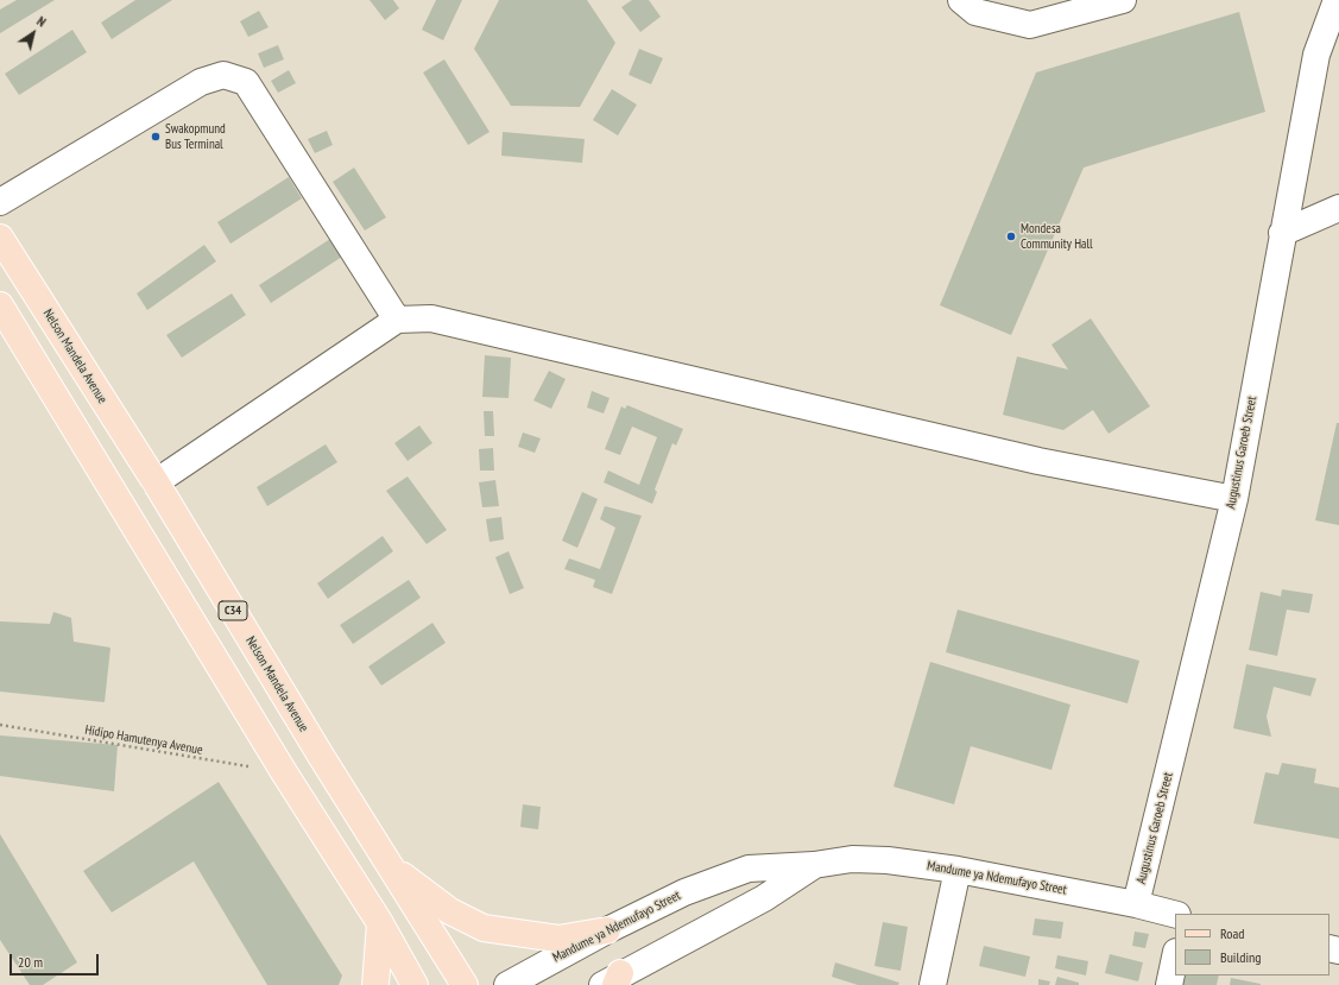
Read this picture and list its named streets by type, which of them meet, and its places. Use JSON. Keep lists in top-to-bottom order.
{
  "streets": {
    "main road": ["Nelson Mandela Avenue", "C34"],
    "street": ["Augustinus Garoeb Street", "Mandume ya Ndemufayo Street"],
    "path": ["Hidipo Hamutenya Avenue"]
  },
  "crossings": [
    ["Augustinus Garoeb Street", "Mandume ya Ndemufayo Street"]
  ],
  "places": ["Swakopmund Bus Terminal", "Mondesa Community Hall"],
  "legend": ["Road", "Building"],
  "scale_bar": "20 m",
  "north": "top right"
}
